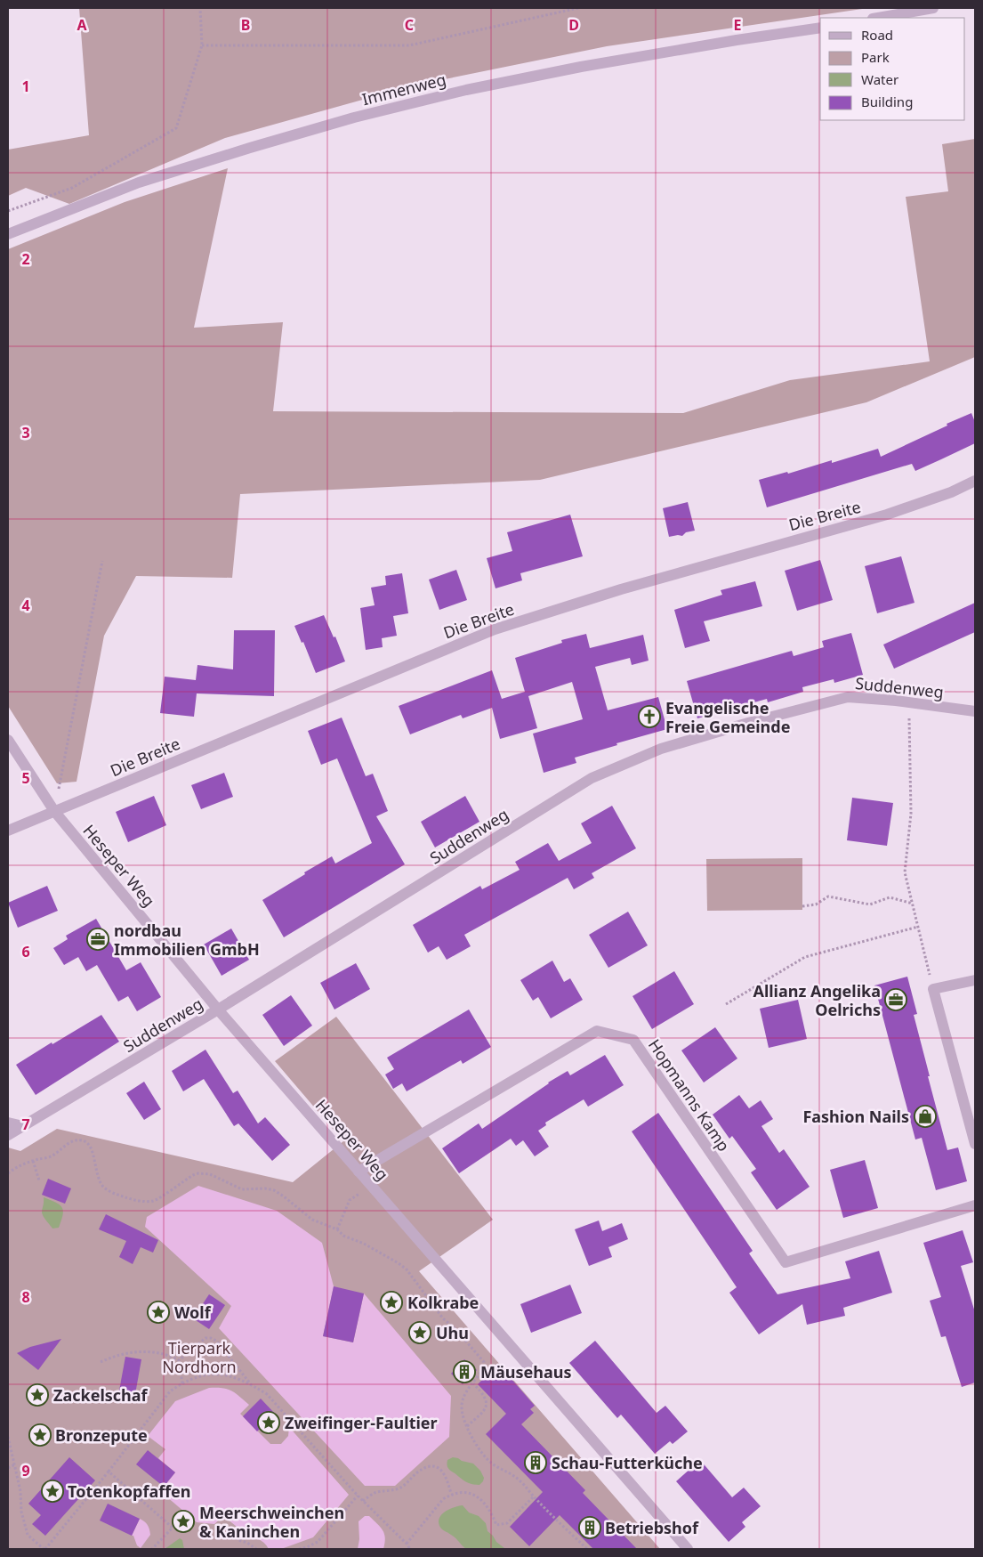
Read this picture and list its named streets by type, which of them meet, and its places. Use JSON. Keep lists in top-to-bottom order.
{
  "streets": {
    "street": [
      "Immenweg",
      "Die Breite",
      "Suddenweg",
      "Heseper Weg",
      "Hopmanns Kamp"
    ]
  },
  "crossings": [
    ["Die Breite", "Heseper Weg"],
    ["Suddenweg", "Heseper Weg"],
    ["Heseper Weg", "Hopmanns Kamp"]
  ],
  "parks": ["Tierpark Nordhorn"],
  "places": {
    "church": ["Evangelische Freie Gemeinde"],
    "office": ["nordbau Immobilien GmbH", "Allianz Angelika Oelrichs"],
    "shop": ["Fashion Nails"],
    "place": [
      "Kolkrabe",
      "Wolf",
      "Uhu",
      "Zackelschaf",
      "Zweifinger-Faultier",
      "Bronzepute",
      "Totenkopfaffen",
      "Meerschweinchen & Kaninchen"
    ],
    "building": ["Mäusehaus", "Schau-Futterküche", "Betriebshof"]
  },
  "legend": [
    "Road",
    "Park",
    "Water",
    "Building"
  ],
  "grid": {
    "columns": [
      "A",
      "B",
      "C",
      "D",
      "E"
    ],
    "rows": [
      "1",
      "2",
      "3",
      "4",
      "5",
      "6",
      "7",
      "8",
      "9"
    ]
  }
}
